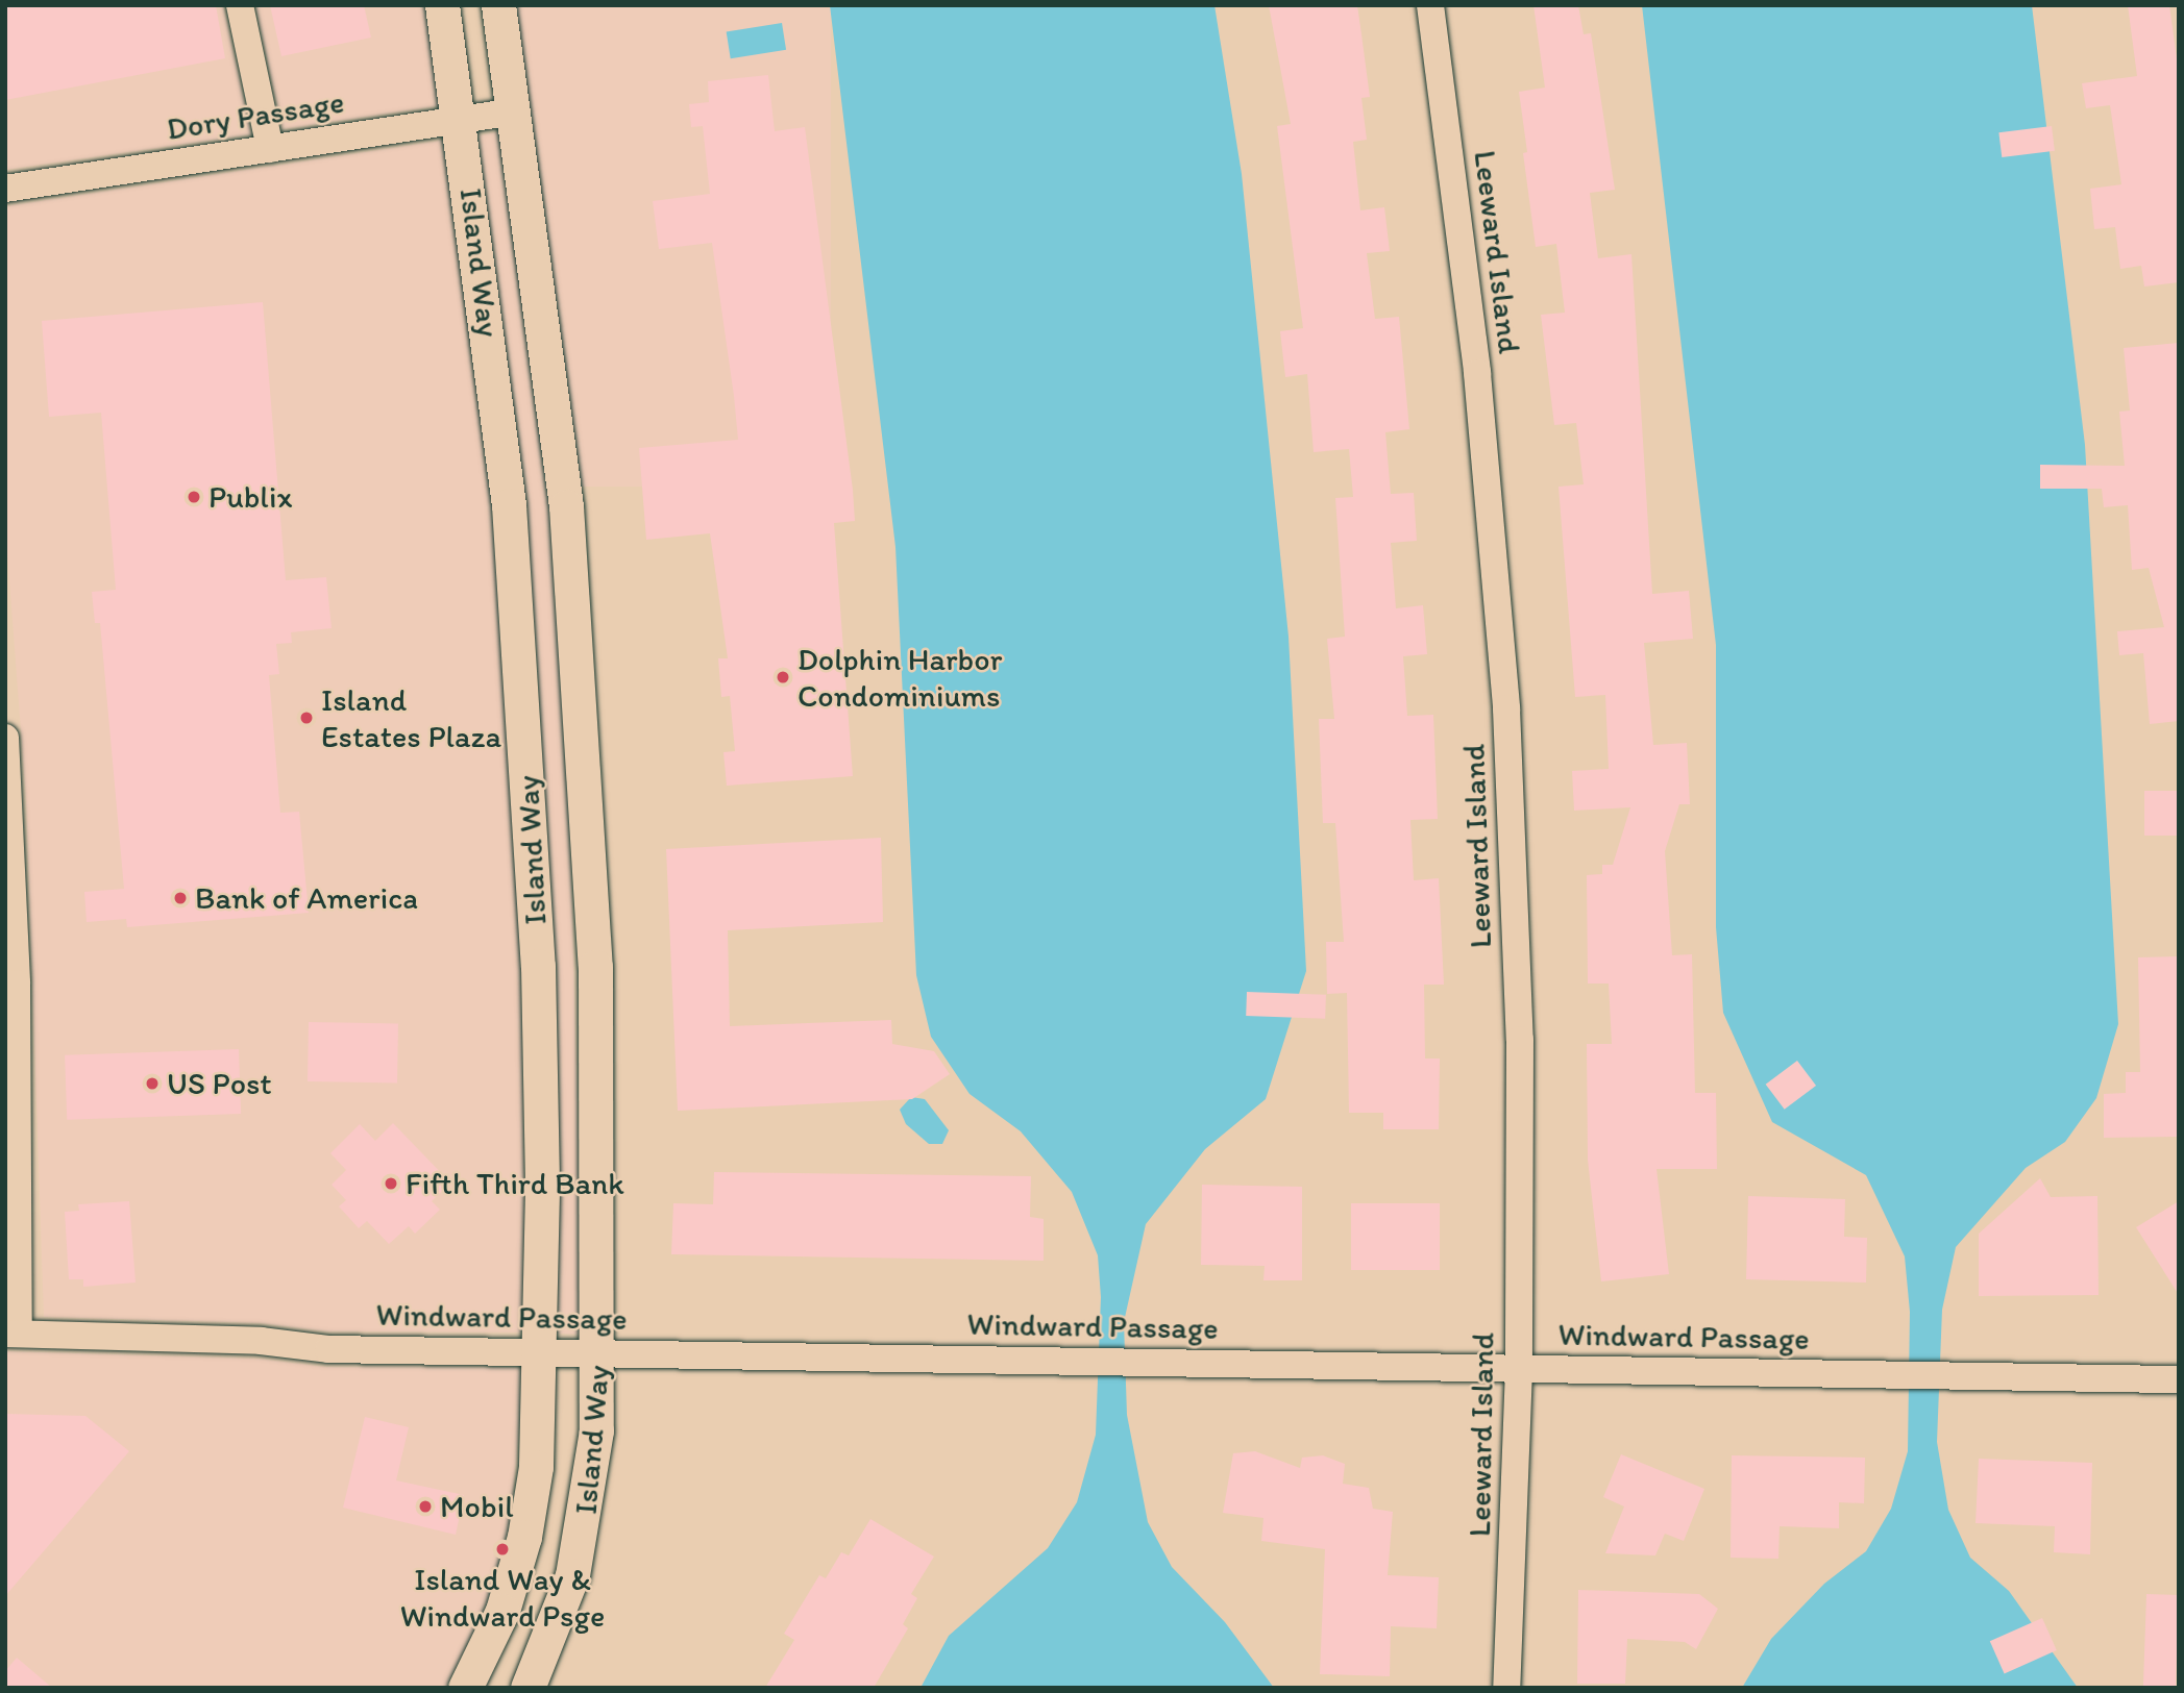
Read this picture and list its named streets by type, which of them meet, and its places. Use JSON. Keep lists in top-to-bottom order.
{
  "streets": {
    "street": [
      "Dory Passage",
      "Leeward Island",
      "Island Way",
      "Windward Passage"
    ]
  },
  "crossings": [
    ["Dory Passage", "Island Way"],
    ["Leeward Island", "Windward Passage"],
    ["Island Way", "Windward Passage"]
  ],
  "places": [
    "Publix",
    "Dolphin Harbor Condominiums",
    "Island Estates Plaza",
    "Bank of America",
    "US Post",
    "Fifth Third Bank",
    "Mobil",
    "Island Way & Windward Psge"
  ]
}
